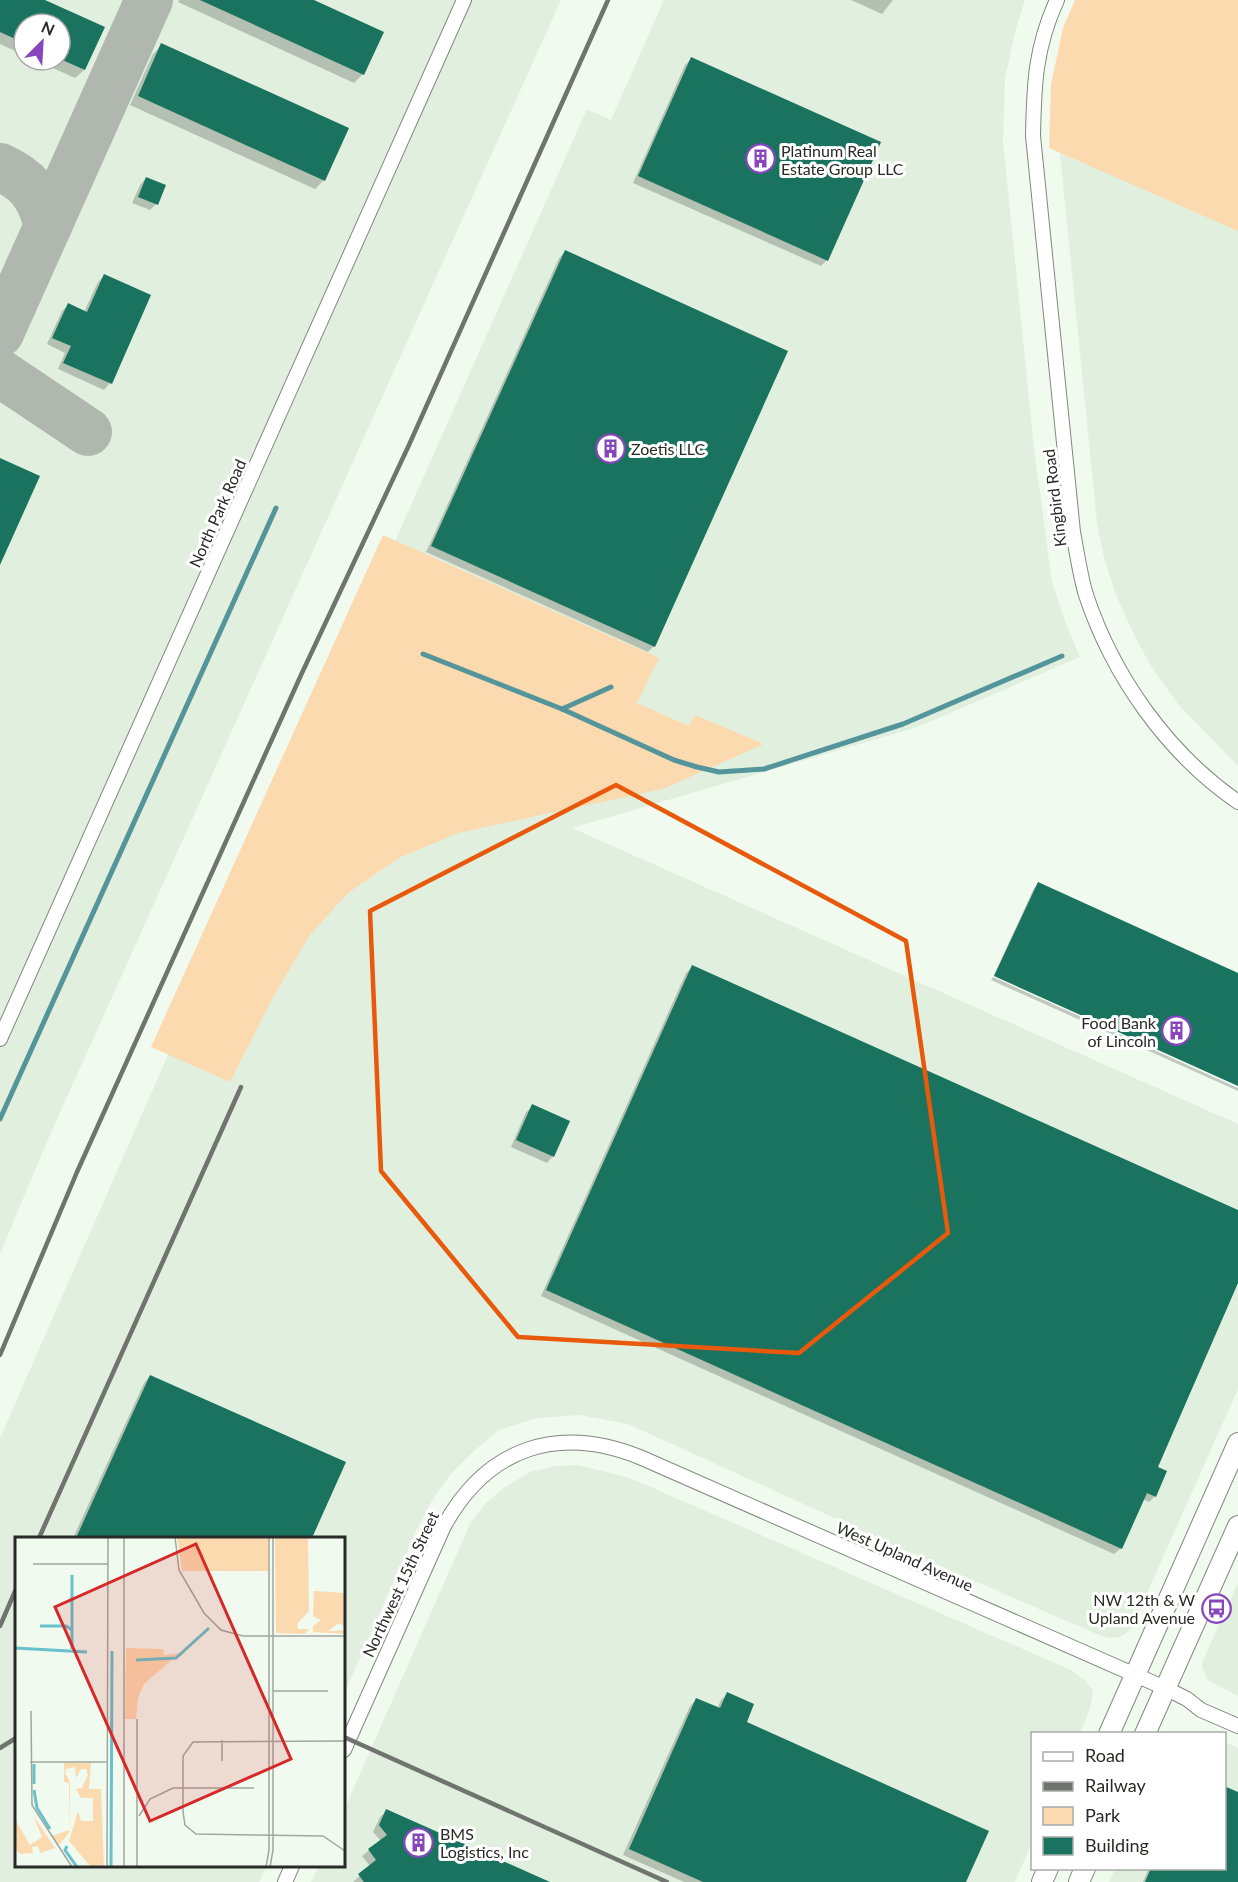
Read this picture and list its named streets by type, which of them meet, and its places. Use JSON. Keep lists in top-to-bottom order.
{
  "streets": {
    "street": [
      "Kingbird Road",
      "North Park Road",
      "West Upland Avenue",
      "Northwest 15th Street"
    ]
  },
  "crossings": [
    ["West Upland Avenue", "Northwest 15th Street"]
  ],
  "places": {
    "building": [
      "Platinum Real Estate Group LLC",
      "Zoetis LLC",
      "Food Bank of Lincoln",
      "BMS Logistics, Inc"
    ],
    "bus stop": ["NW 12th & W Upland Avenue"]
  },
  "legend": [
    "Road",
    "Railway",
    "Park",
    "Building"
  ],
  "north": "top right"
}
